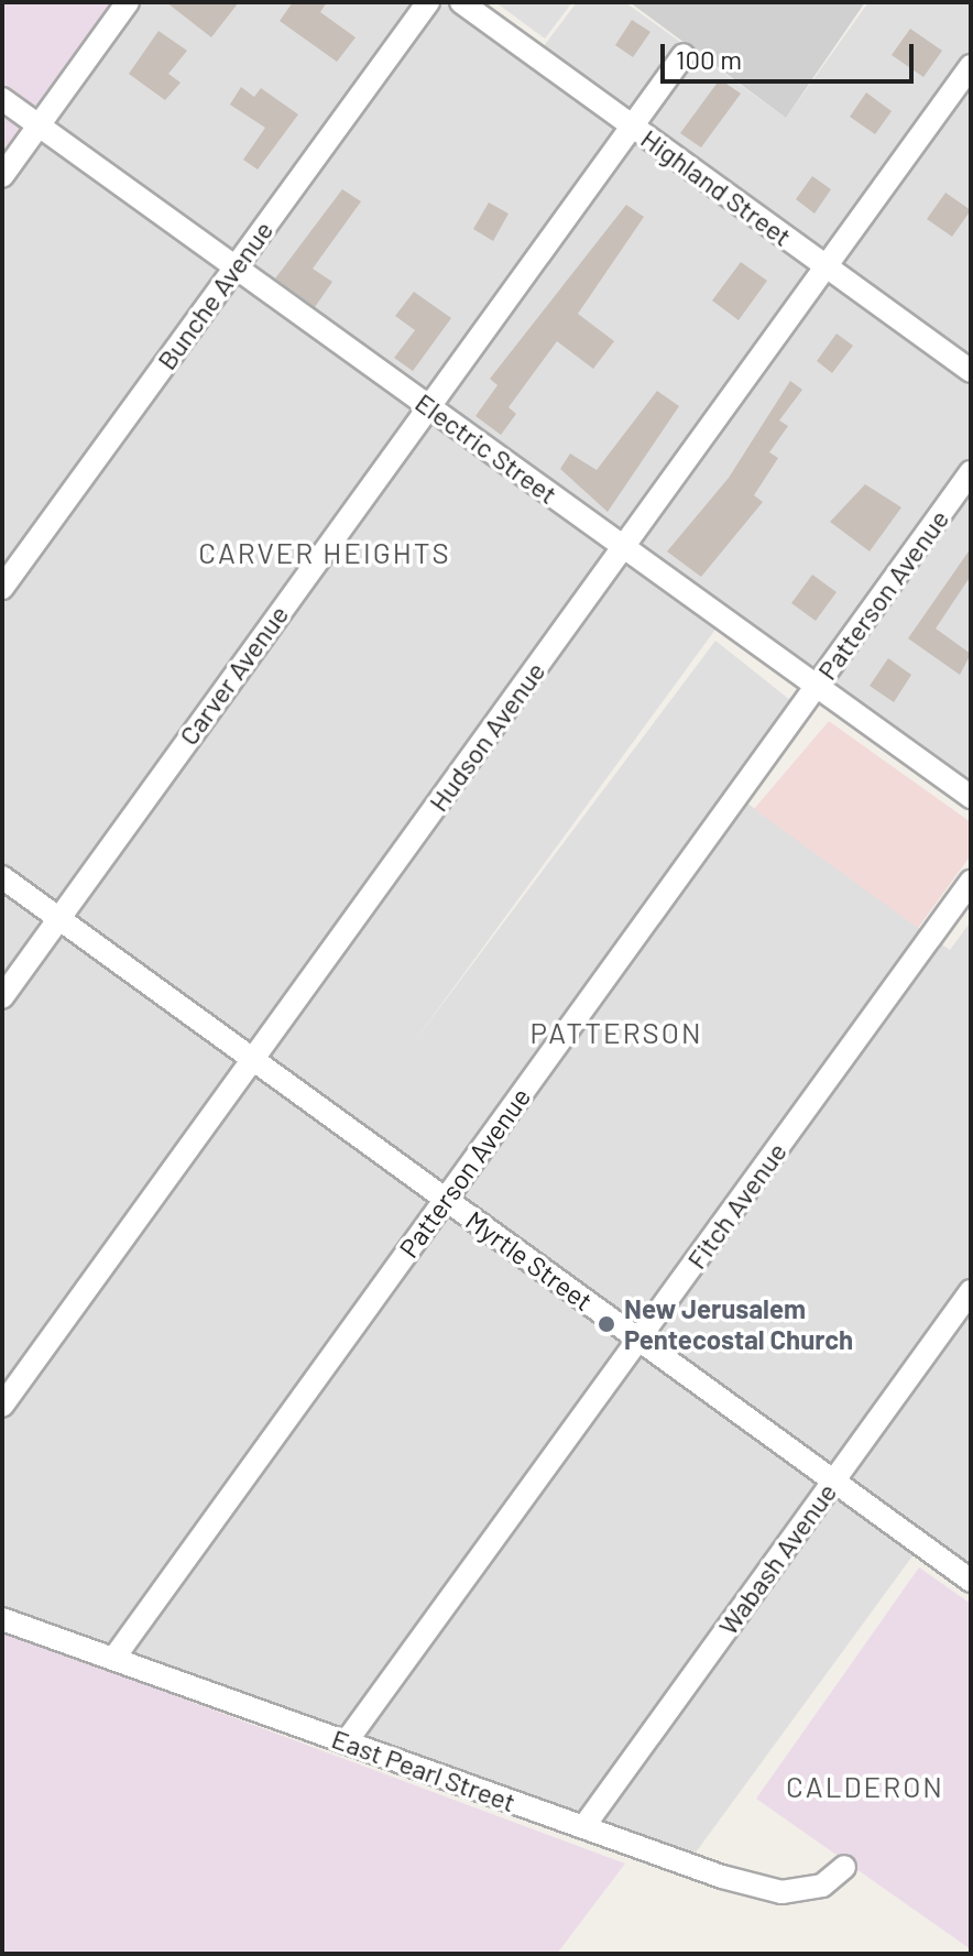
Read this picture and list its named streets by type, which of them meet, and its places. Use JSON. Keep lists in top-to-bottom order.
{
  "streets": {
    "street": [
      "Highland Street",
      "Bunche Avenue",
      "Electric Street",
      "Patterson Avenue",
      "Carver Avenue",
      "Hudson Avenue",
      "Fitch Avenue",
      "Myrtle Street",
      "Wabash Avenue",
      "East Pearl Street"
    ]
  },
  "crossings": [
    ["Highland Street", "Carver Avenue"],
    ["Highland Street", "Hudson Avenue"],
    ["Bunche Avenue", "Electric Street"],
    ["Electric Street", "Patterson Avenue"],
    ["Electric Street", "Carver Avenue"],
    ["Electric Street", "Hudson Avenue"],
    ["Patterson Avenue", "Myrtle Street"],
    ["Patterson Avenue", "East Pearl Street"],
    ["Carver Avenue", "Myrtle Street"],
    ["Hudson Avenue", "Myrtle Street"],
    ["Fitch Avenue", "Myrtle Street"],
    ["Fitch Avenue", "East Pearl Street"],
    ["Myrtle Street", "Wabash Avenue"],
    ["Wabash Avenue", "East Pearl Street"]
  ],
  "districts": ["CARVER HEIGHTS", "PATTERSON", "CALDERON"],
  "places": ["New Jerusalem Pentecostal Church"],
  "scale_bar": "100 m"
}
